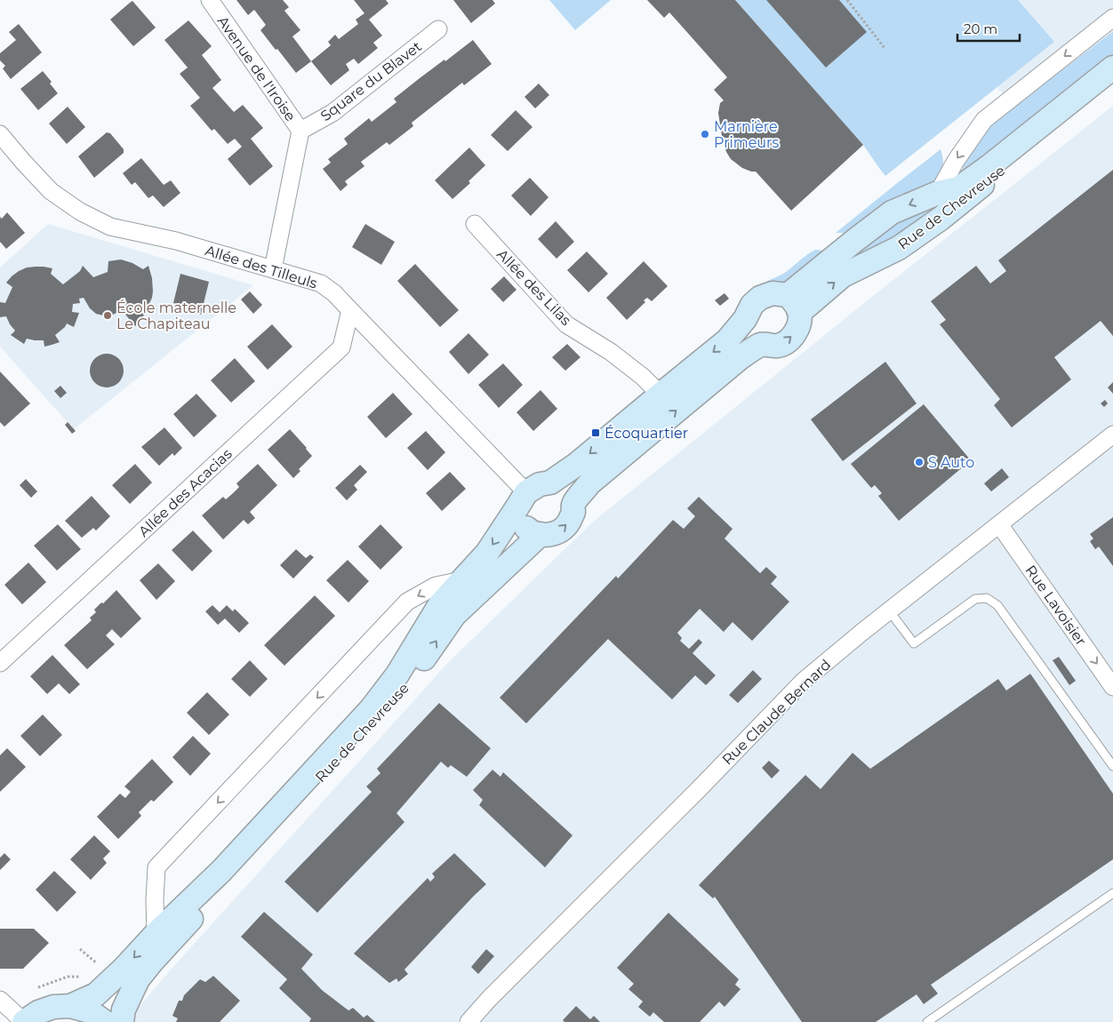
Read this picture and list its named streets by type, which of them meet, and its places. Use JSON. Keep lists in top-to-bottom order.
{
  "streets": {
    "street": [
      "Avenue de l'Iroise",
      "Square du Blavet",
      "Rue de Chevreuse",
      "Allée des Tilleuls",
      "Allée des Lilas",
      "Allée des Acacias",
      "Rue Lavoisier",
      "Rue Claude Bernard"
    ]
  },
  "crossings": [
    ["Avenue de l'Iroise", "Square du Blavet"],
    ["Avenue de l'Iroise", "Allée des Tilleuls"],
    ["Rue de Chevreuse", "Allée des Tilleuls"],
    ["Allée des Tilleuls", "Allée des Acacias"],
    ["Rue Lavoisier", "Rue Claude Bernard"]
  ],
  "one_way": ["Rue Lavoisier"],
  "places": {
    "other": ["Marnière Primeurs", "École maternelle Le Chapiteau", "S Auto"],
    "transit": ["Écoquartier"]
  },
  "scale_bar": "20 m"
}
